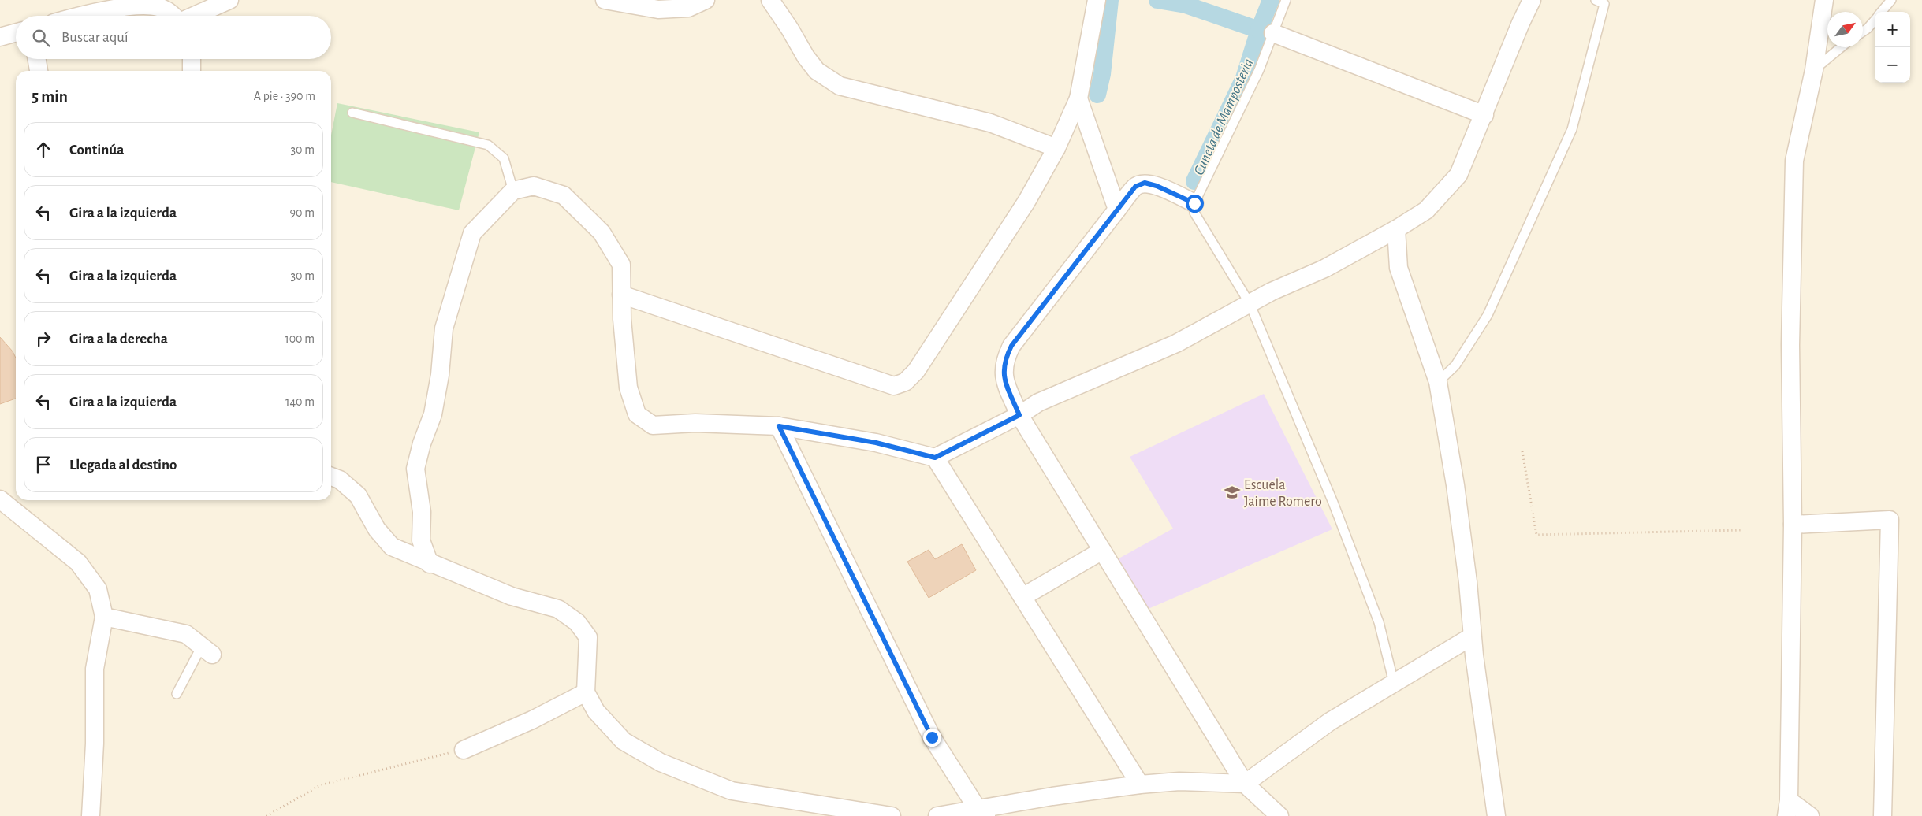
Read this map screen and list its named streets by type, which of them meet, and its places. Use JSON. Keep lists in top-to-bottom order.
{
  "water": ["Cuneta de Mamposteria"],
  "places": {
    "school or university": ["Escuela Jaime Romero"]
  },
  "north": "top right",
  "page": {
    "map_buttons": ["+", "−"],
    "search": "Buscar aquí",
    "heading": ["5 min", "A pie · 390 m"],
    "list": [
      ["Continúa", "30 m"],
      ["Gira a la izquierda", "90 m"],
      ["Gira a la izquierda", "30 m"],
      ["Gira a la derecha", "100 m"],
      ["Gira a la izquierda", "140 m"],
      "Llegada al destino"
    ]
  }
}
